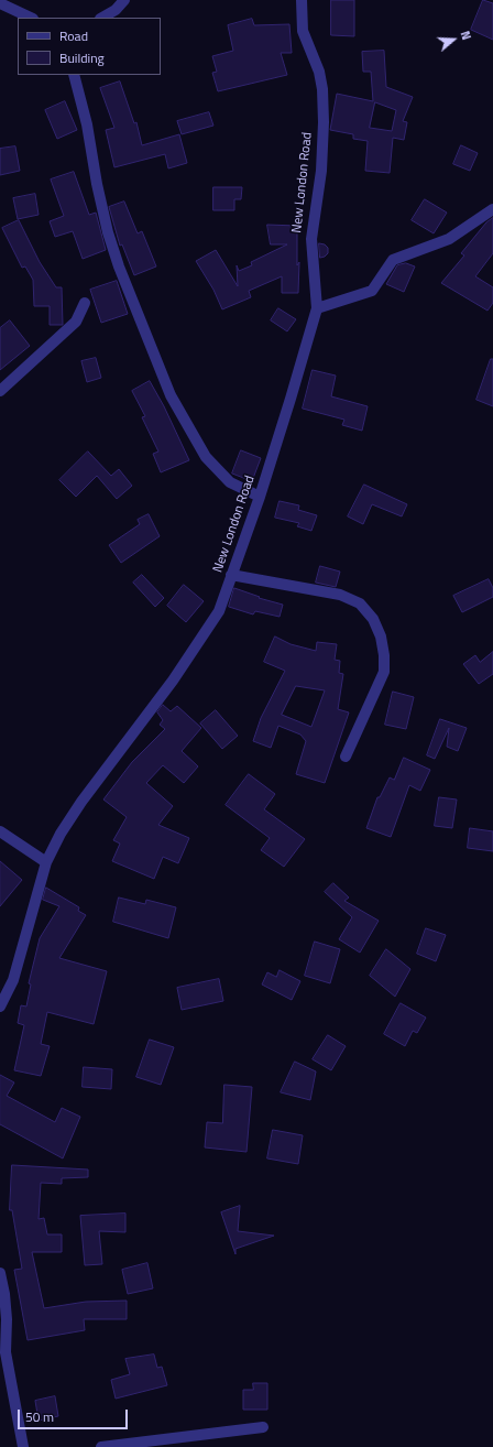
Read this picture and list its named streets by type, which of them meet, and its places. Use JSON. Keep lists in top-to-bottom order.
{
  "streets": {
    "street": ["New London Road"]
  },
  "legend": ["Road", "Building"],
  "scale_bar": "50 m",
  "north": "right"
}
